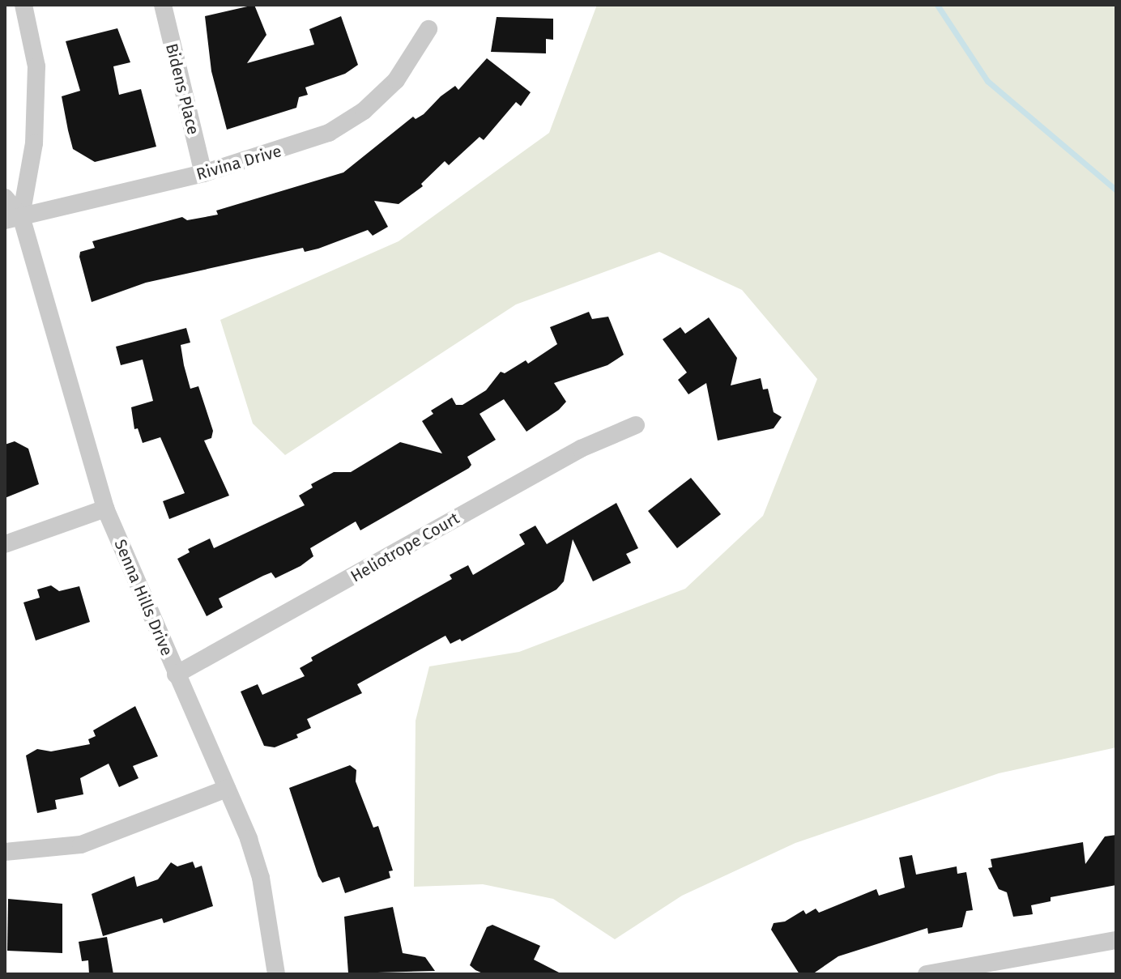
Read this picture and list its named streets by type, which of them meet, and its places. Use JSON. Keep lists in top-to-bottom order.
{
  "streets": {
    "street": [
      "Bidens Place",
      "Rivina Drive",
      "Heliotrope Court",
      "Senna Hills Drive"
    ]
  },
  "crossings": [
    ["Bidens Place", "Rivina Drive"],
    ["Rivina Drive", "Senna Hills Drive"],
    ["Heliotrope Court", "Senna Hills Drive"]
  ]
}
